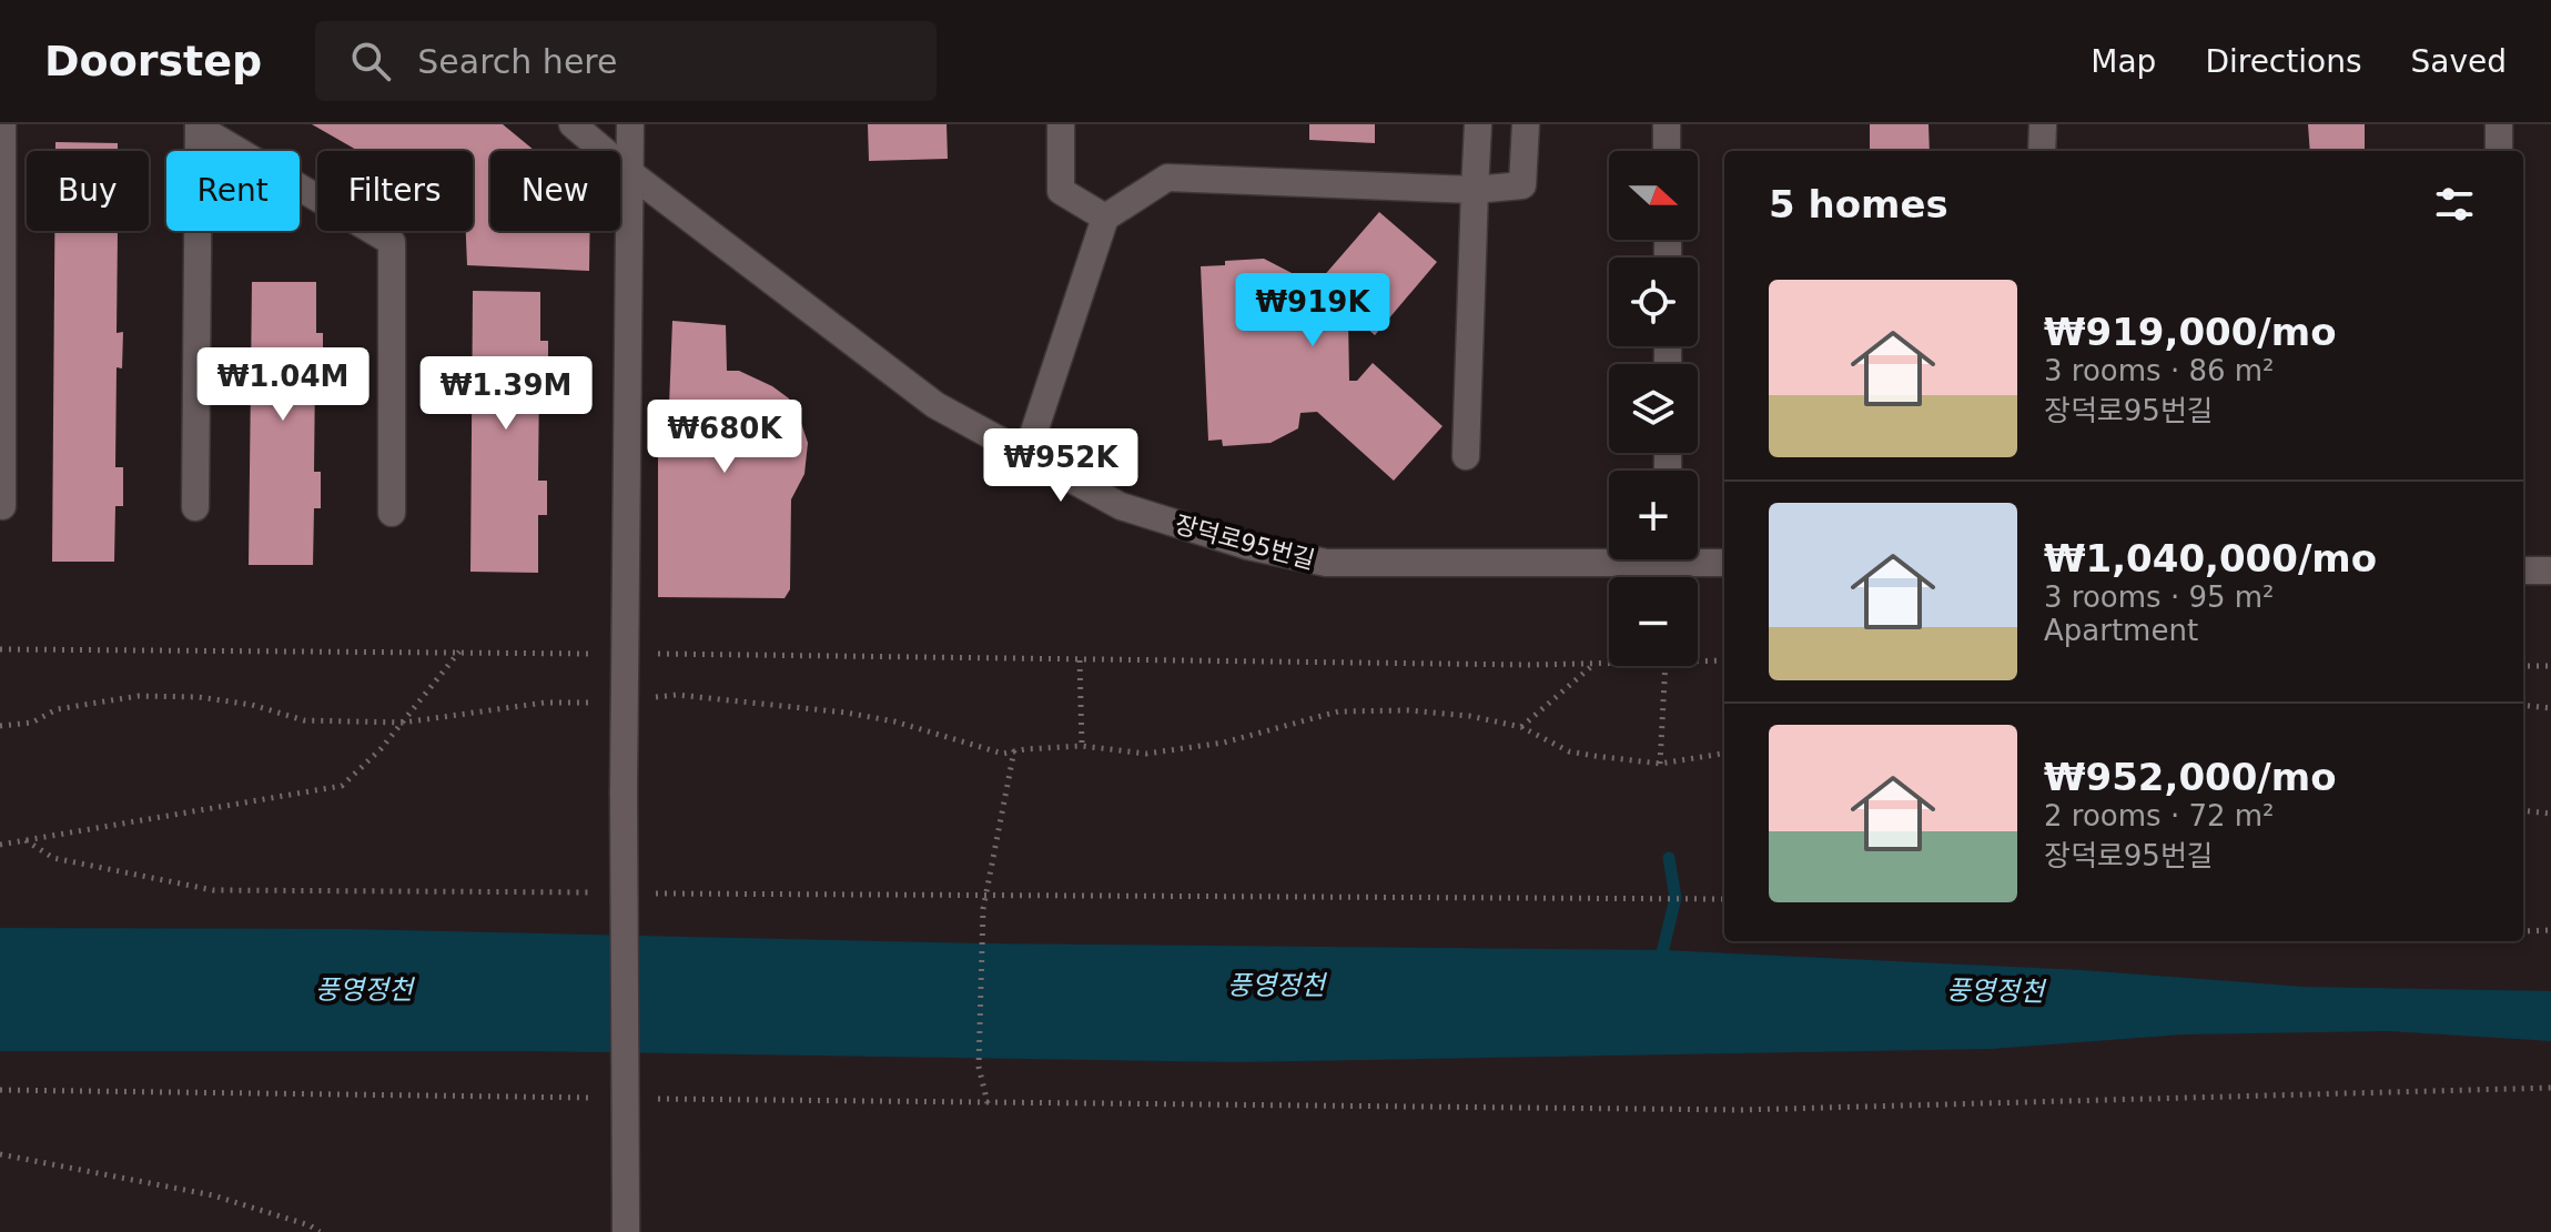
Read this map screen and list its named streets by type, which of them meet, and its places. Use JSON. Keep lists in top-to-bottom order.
{
  "streets": {
    "street": ["장덕로95번길"]
  },
  "water": ["풍영정천"],
  "north": "right",
  "page": {
    "header": "Doorstep",
    "search": "Search here",
    "nav": ["Map", "Directions", "Saved"],
    "map_buttons": ["+", "−"],
    "chip": [
      "Buy",
      "Rent",
      "Filters",
      "New"
    ],
    "heading": "5 homes",
    "list": [
      {
        "name": "₩919,000/mo",
        "note": "3 rooms · 86 m² · 장덕로95번길"
      },
      {
        "name": "₩1,040,000/mo",
        "note": "3 rooms · 95 m² · Apartment"
      },
      {
        "name": "₩952,000/mo",
        "note": "2 rooms · 72 m² · 장덕로95번길"
      }
    ],
    "price": [
      "₩919K",
      "₩1.04M",
      "₩1.39M",
      "₩680K",
      "₩952K"
    ]
  }
}
